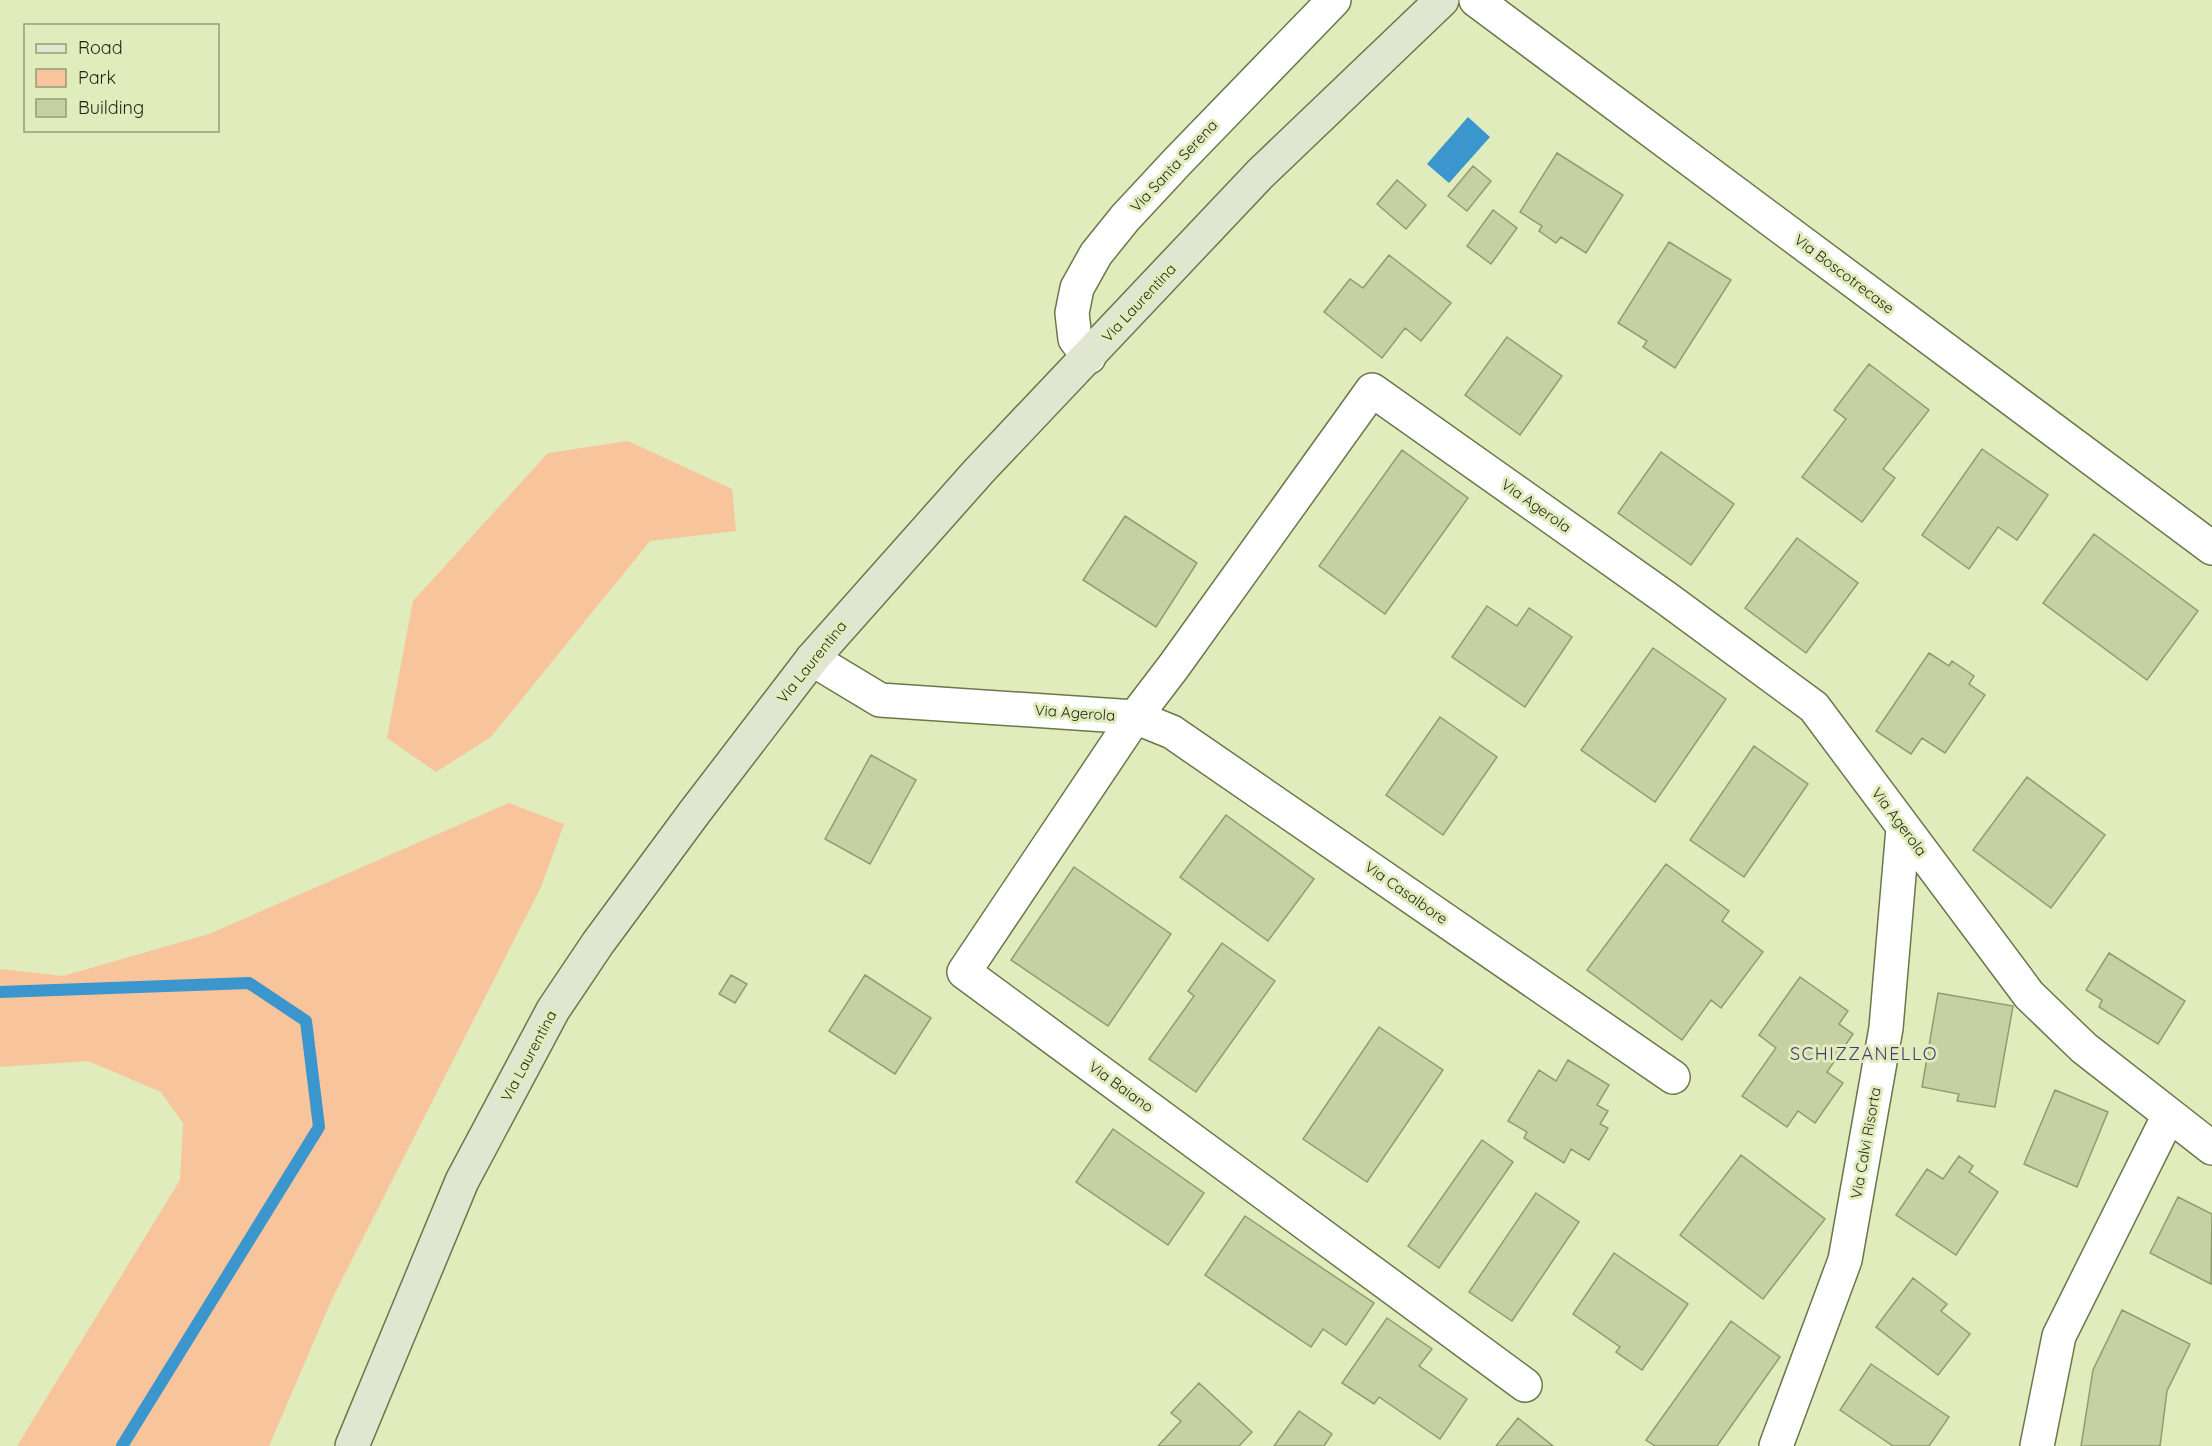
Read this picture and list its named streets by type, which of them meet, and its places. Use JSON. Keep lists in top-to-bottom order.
{
  "streets": {
    "main road": ["Via Laurentina"],
    "street": [
      "Via Santa Serena",
      "Via Boscotrecase",
      "Via Agerola",
      "Via Casalbore",
      "Via Baiano",
      "Via Calvi Risorta"
    ]
  },
  "crossings": [
    ["Via Santa Serena", "Via Laurentina"],
    ["Via Laurentina", "Via Agerola"],
    ["Via Agerola", "Via Casalbore"],
    ["Via Agerola", "Via Baiano"],
    ["Via Agerola", "Via Calvi Risorta"],
    ["Via Casalbore", "Via Baiano"]
  ],
  "districts": ["SCHIZZANELLO"],
  "legend": ["Road", "Park", "Building"]
}
